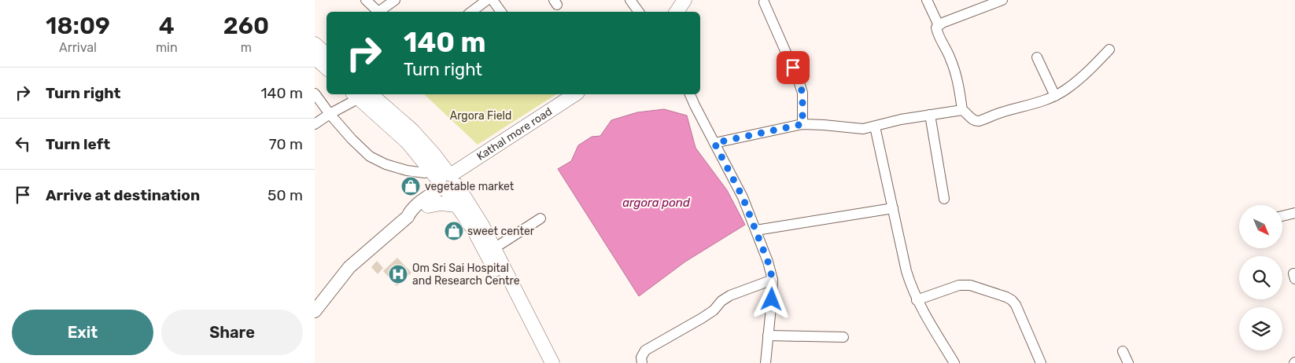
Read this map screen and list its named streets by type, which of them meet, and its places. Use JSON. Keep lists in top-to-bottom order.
{
  "streets": {
    "main road": ["Kathal more road"]
  },
  "water": ["argora pond"],
  "parks": ["Argora Field"],
  "places": {
    "shop": ["vegetable market", "sweet center"],
    "hospital": ["Om Sri Sai Hospital and Research Centre"]
  },
  "north": "bottom right",
  "page": {
    "eta": [
      "18:09",
      "Arrival",
      "4",
      "min",
      "260",
      "m"
    ],
    "turn": ["140 m", "Turn right"],
    "list": [
      {
        "name": "Turn right",
        "value": "140 m"
      },
      {
        "name": "Turn left",
        "value": "70 m"
      },
      {
        "name": "Arrive at destination",
        "value": "50 m"
      }
    ],
    "buttons": ["Exit", "Share"]
  }
}
